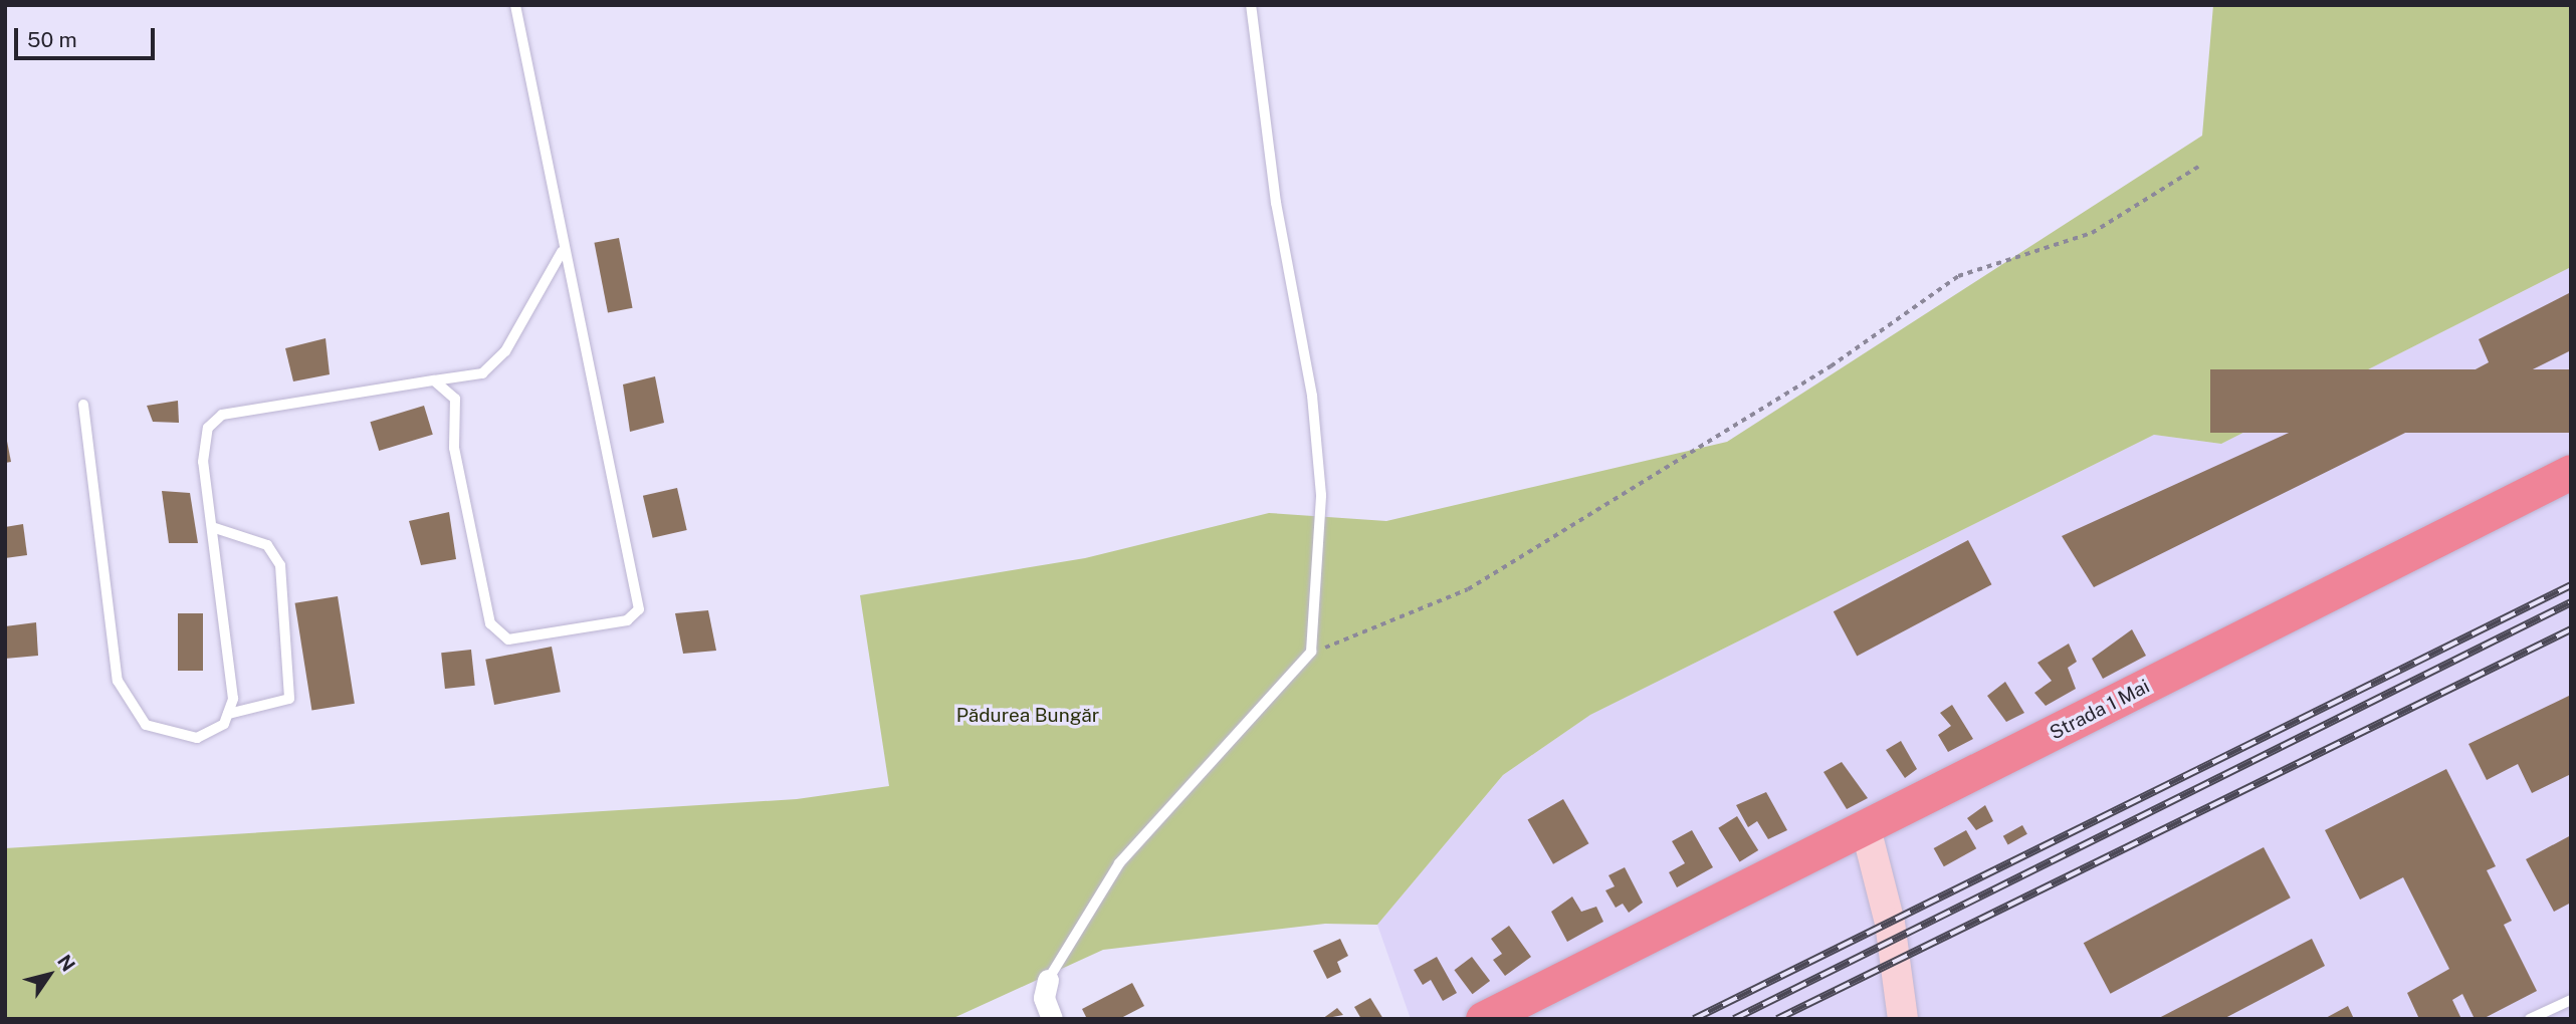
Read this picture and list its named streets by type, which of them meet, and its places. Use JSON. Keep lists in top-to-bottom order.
{
  "streets": {
    "highway": ["Strada 1 Mai"]
  },
  "parks": ["Pădurea Bungăr"],
  "scale_bar": "50 m",
  "north": "top right"
}
